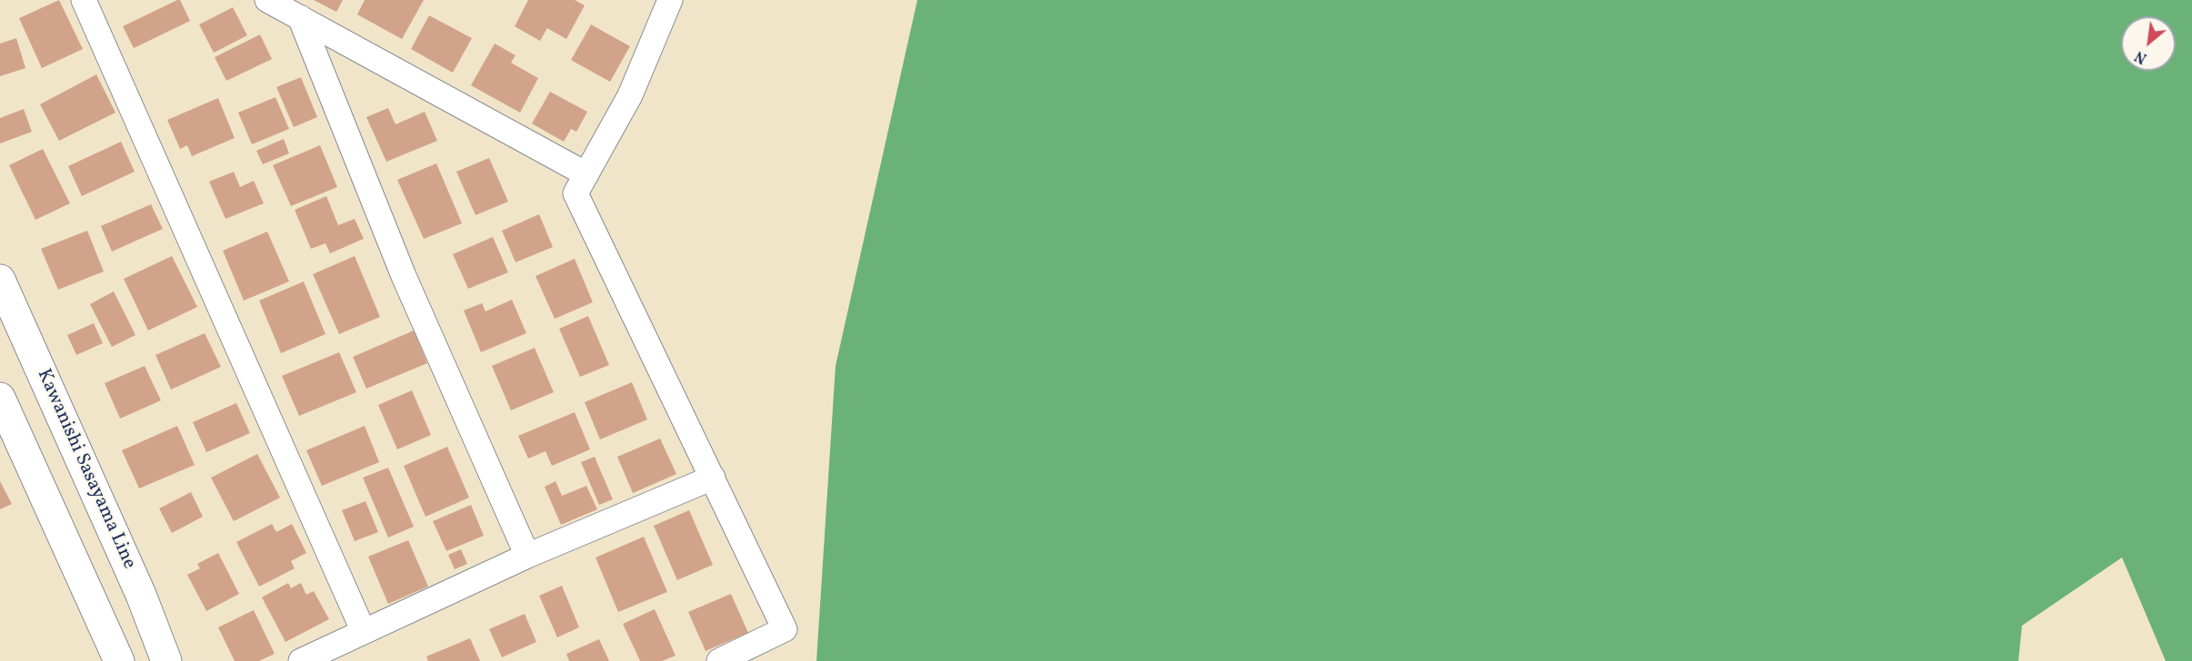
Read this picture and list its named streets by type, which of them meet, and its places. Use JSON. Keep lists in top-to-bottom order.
{
  "streets": {
    "main road": ["Kawanishi Sasayama Line"]
  },
  "north": "bottom left"
}
